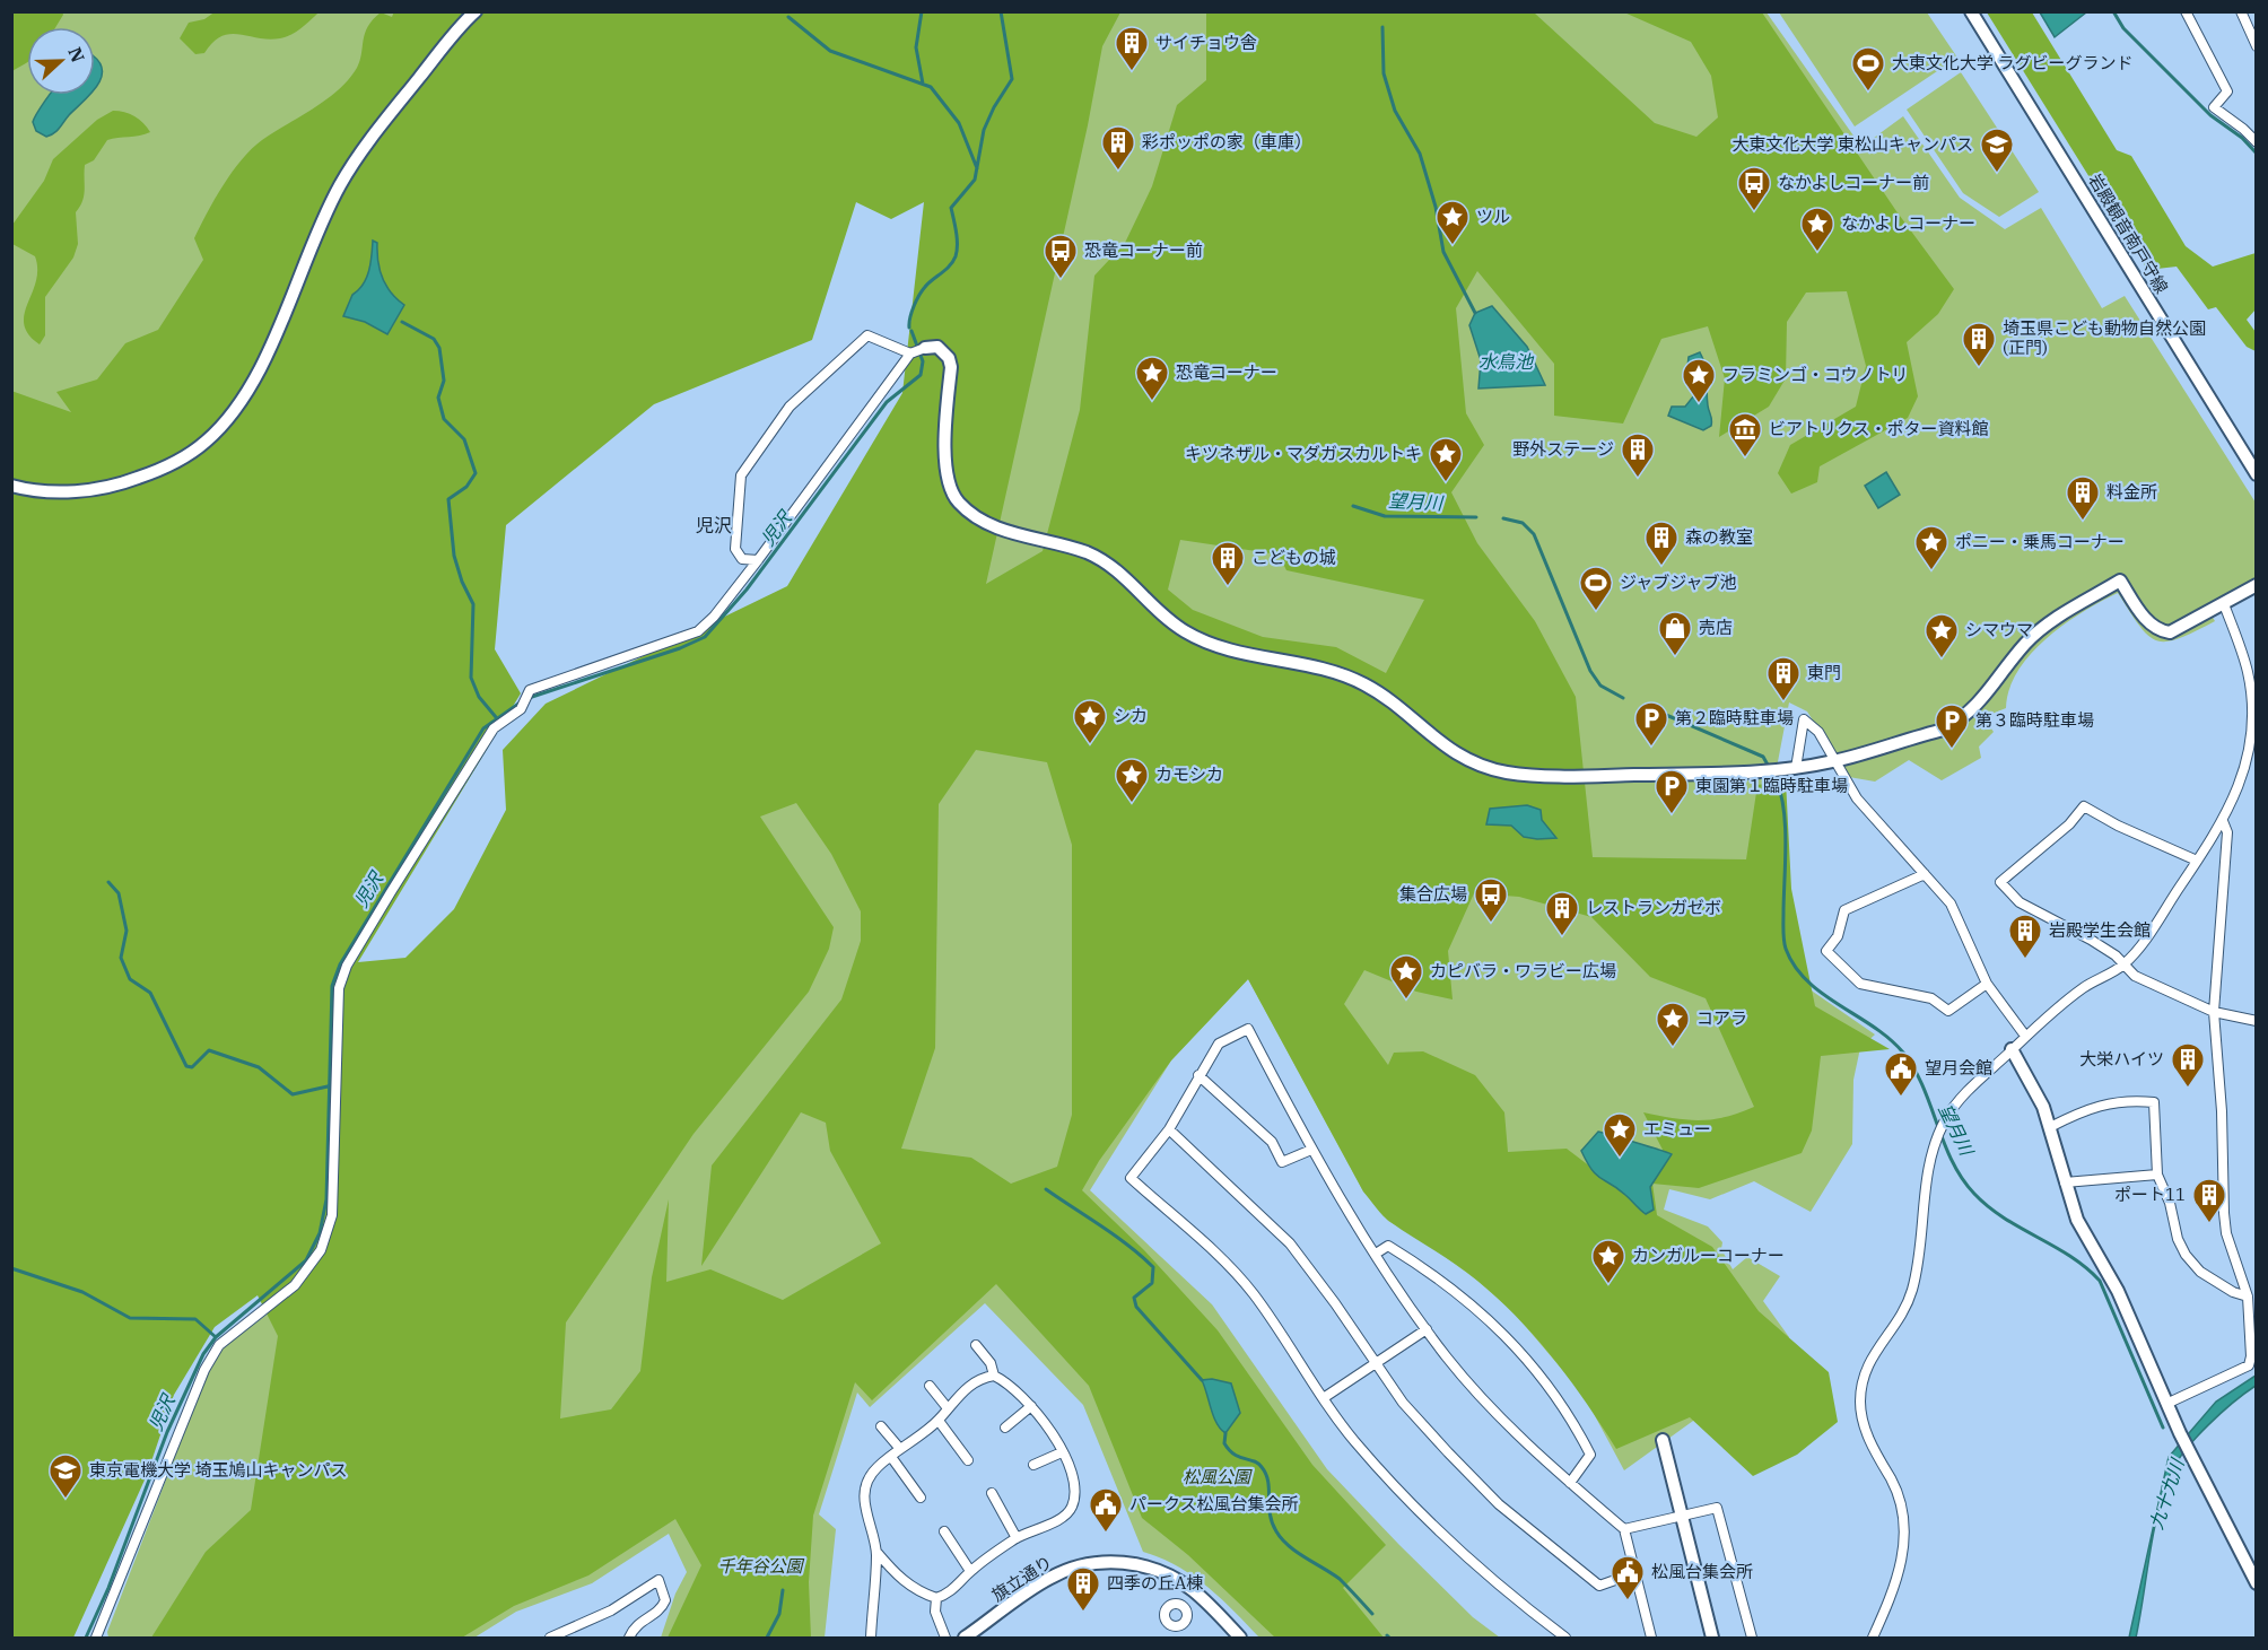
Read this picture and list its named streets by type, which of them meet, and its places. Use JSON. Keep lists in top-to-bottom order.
{
  "streets": {
    "street": ["岩殿観音南戸守線", "旗立通り"]
  },
  "districts": ["児沢"],
  "water": [
    "水鳥池",
    "望月川",
    "児沢",
    "九十九川"
  ],
  "parks": ["松風公園", "千年谷公園"],
  "places": {
    "building": [
      "サイチョウ舎",
      "彩ポッポの家（車庫）",
      "埼玉県こども動物自然公園 (正門)",
      "野外ステージ",
      "料金所",
      "森の教室",
      "こどもの城",
      "東門",
      "レストランガゼボ",
      "岩殿学生会館",
      "大栄ハイツ",
      "ポート11",
      "四季の丘A棟"
    ],
    "sports": ["大東文化大学 ラグビーグランド", "ジャブジャブ池"],
    "school or university": ["大東文化大学 東松山キャンパス", "東京電機大学 埼玉鳩山キャンパス"],
    "bus stop": ["なかよしコーナー前", "恐竜コーナー前", "集合広場"],
    "place": [
      "ツル",
      "なかよしコーナー",
      "恐竜コーナー",
      "フラミンゴ・コウノトリ",
      "キツネザル・マダガスカルトキ",
      "ポニー・乗馬コーナー",
      "シマウマ",
      "シカ",
      "カモシカ",
      "カピバラ・ワラビー広場",
      "コアラ",
      "エミュー",
      "カンガルーコーナー"
    ],
    "museum": ["ビアトリクス・ポター資料館"],
    "shop": ["売店"],
    "parking": ["第２臨時駐車場", "第３臨時駐車場", "東園第１臨時駐車場"],
    "public building": ["望月会館", "パークス松風台集会所", "松風台集会所"]
  },
  "north": "right"
}
